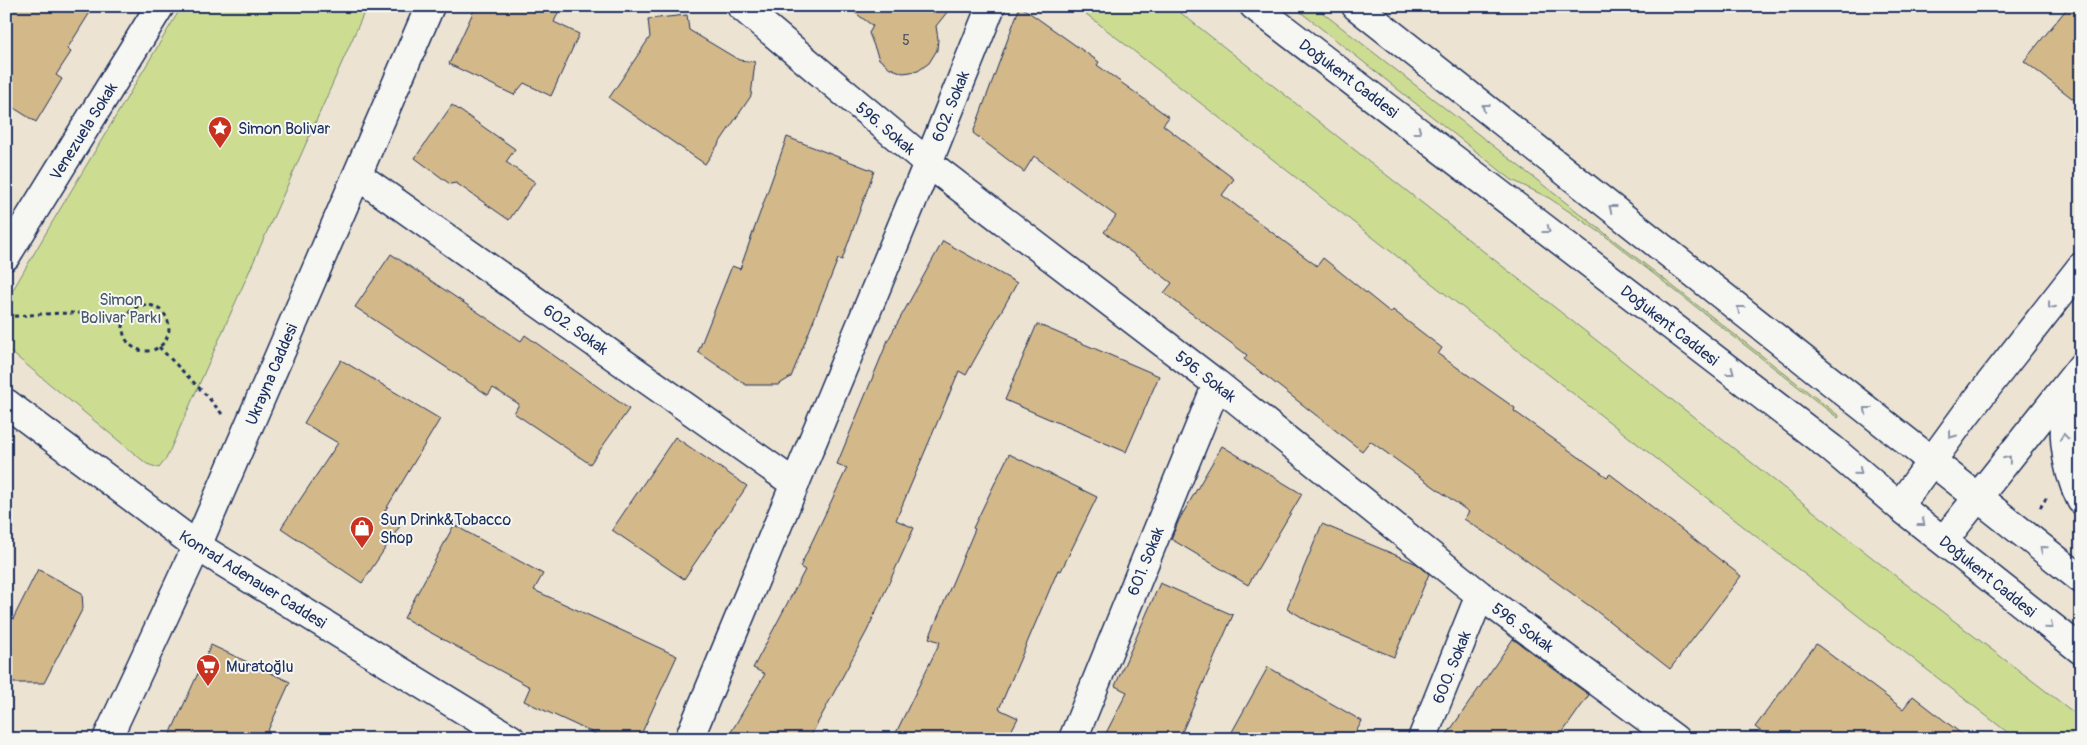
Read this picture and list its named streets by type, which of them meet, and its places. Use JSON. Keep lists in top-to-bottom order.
{
  "streets": {
    "street": [
      "Doğukent Caddesi",
      "602. Sokak",
      "596. Sokak",
      "Venezuela Sokak",
      "Ukrayna Caddesi",
      "601. Sokak",
      "Konrad Adenauer Caddesi",
      "600. Sokak"
    ]
  },
  "crossings": [
    ["602. Sokak", "596. Sokak"],
    ["602. Sokak", "Ukrayna Caddesi"],
    ["596. Sokak", "601. Sokak"],
    ["596. Sokak", "600. Sokak"],
    ["Ukrayna Caddesi", "Konrad Adenauer Caddesi"]
  ],
  "parks": ["Simon Bolivar Parkı"],
  "places": {
    "place": ["Simon Bolivar"],
    "shop": ["Sun Drink&Tobacco Shop"],
    "supermarket": ["Muratoğlu"]
  },
  "house_numbers": ["5"]
}
